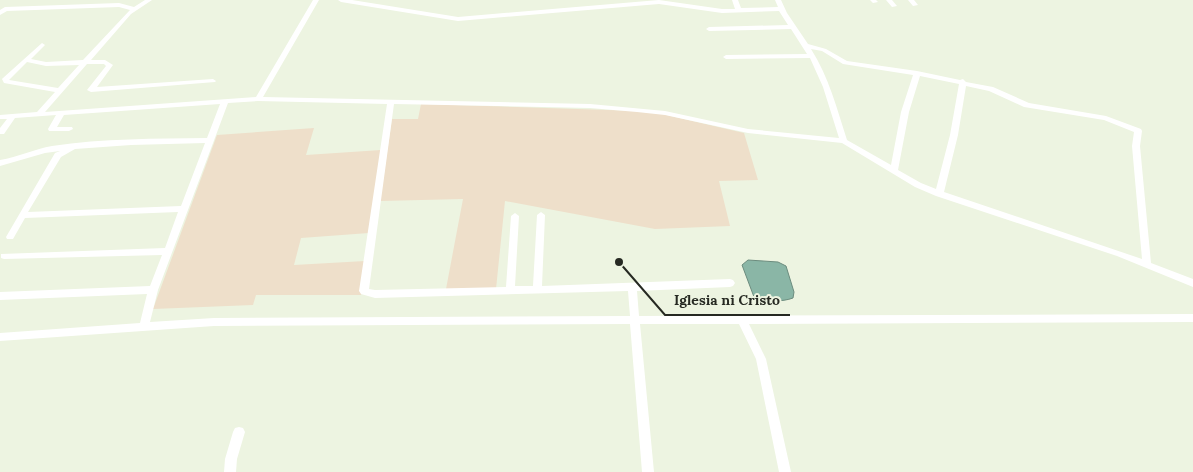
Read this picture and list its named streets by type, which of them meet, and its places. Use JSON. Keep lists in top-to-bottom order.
{
  "places": ["Iglesia ni Cristo"]
}
